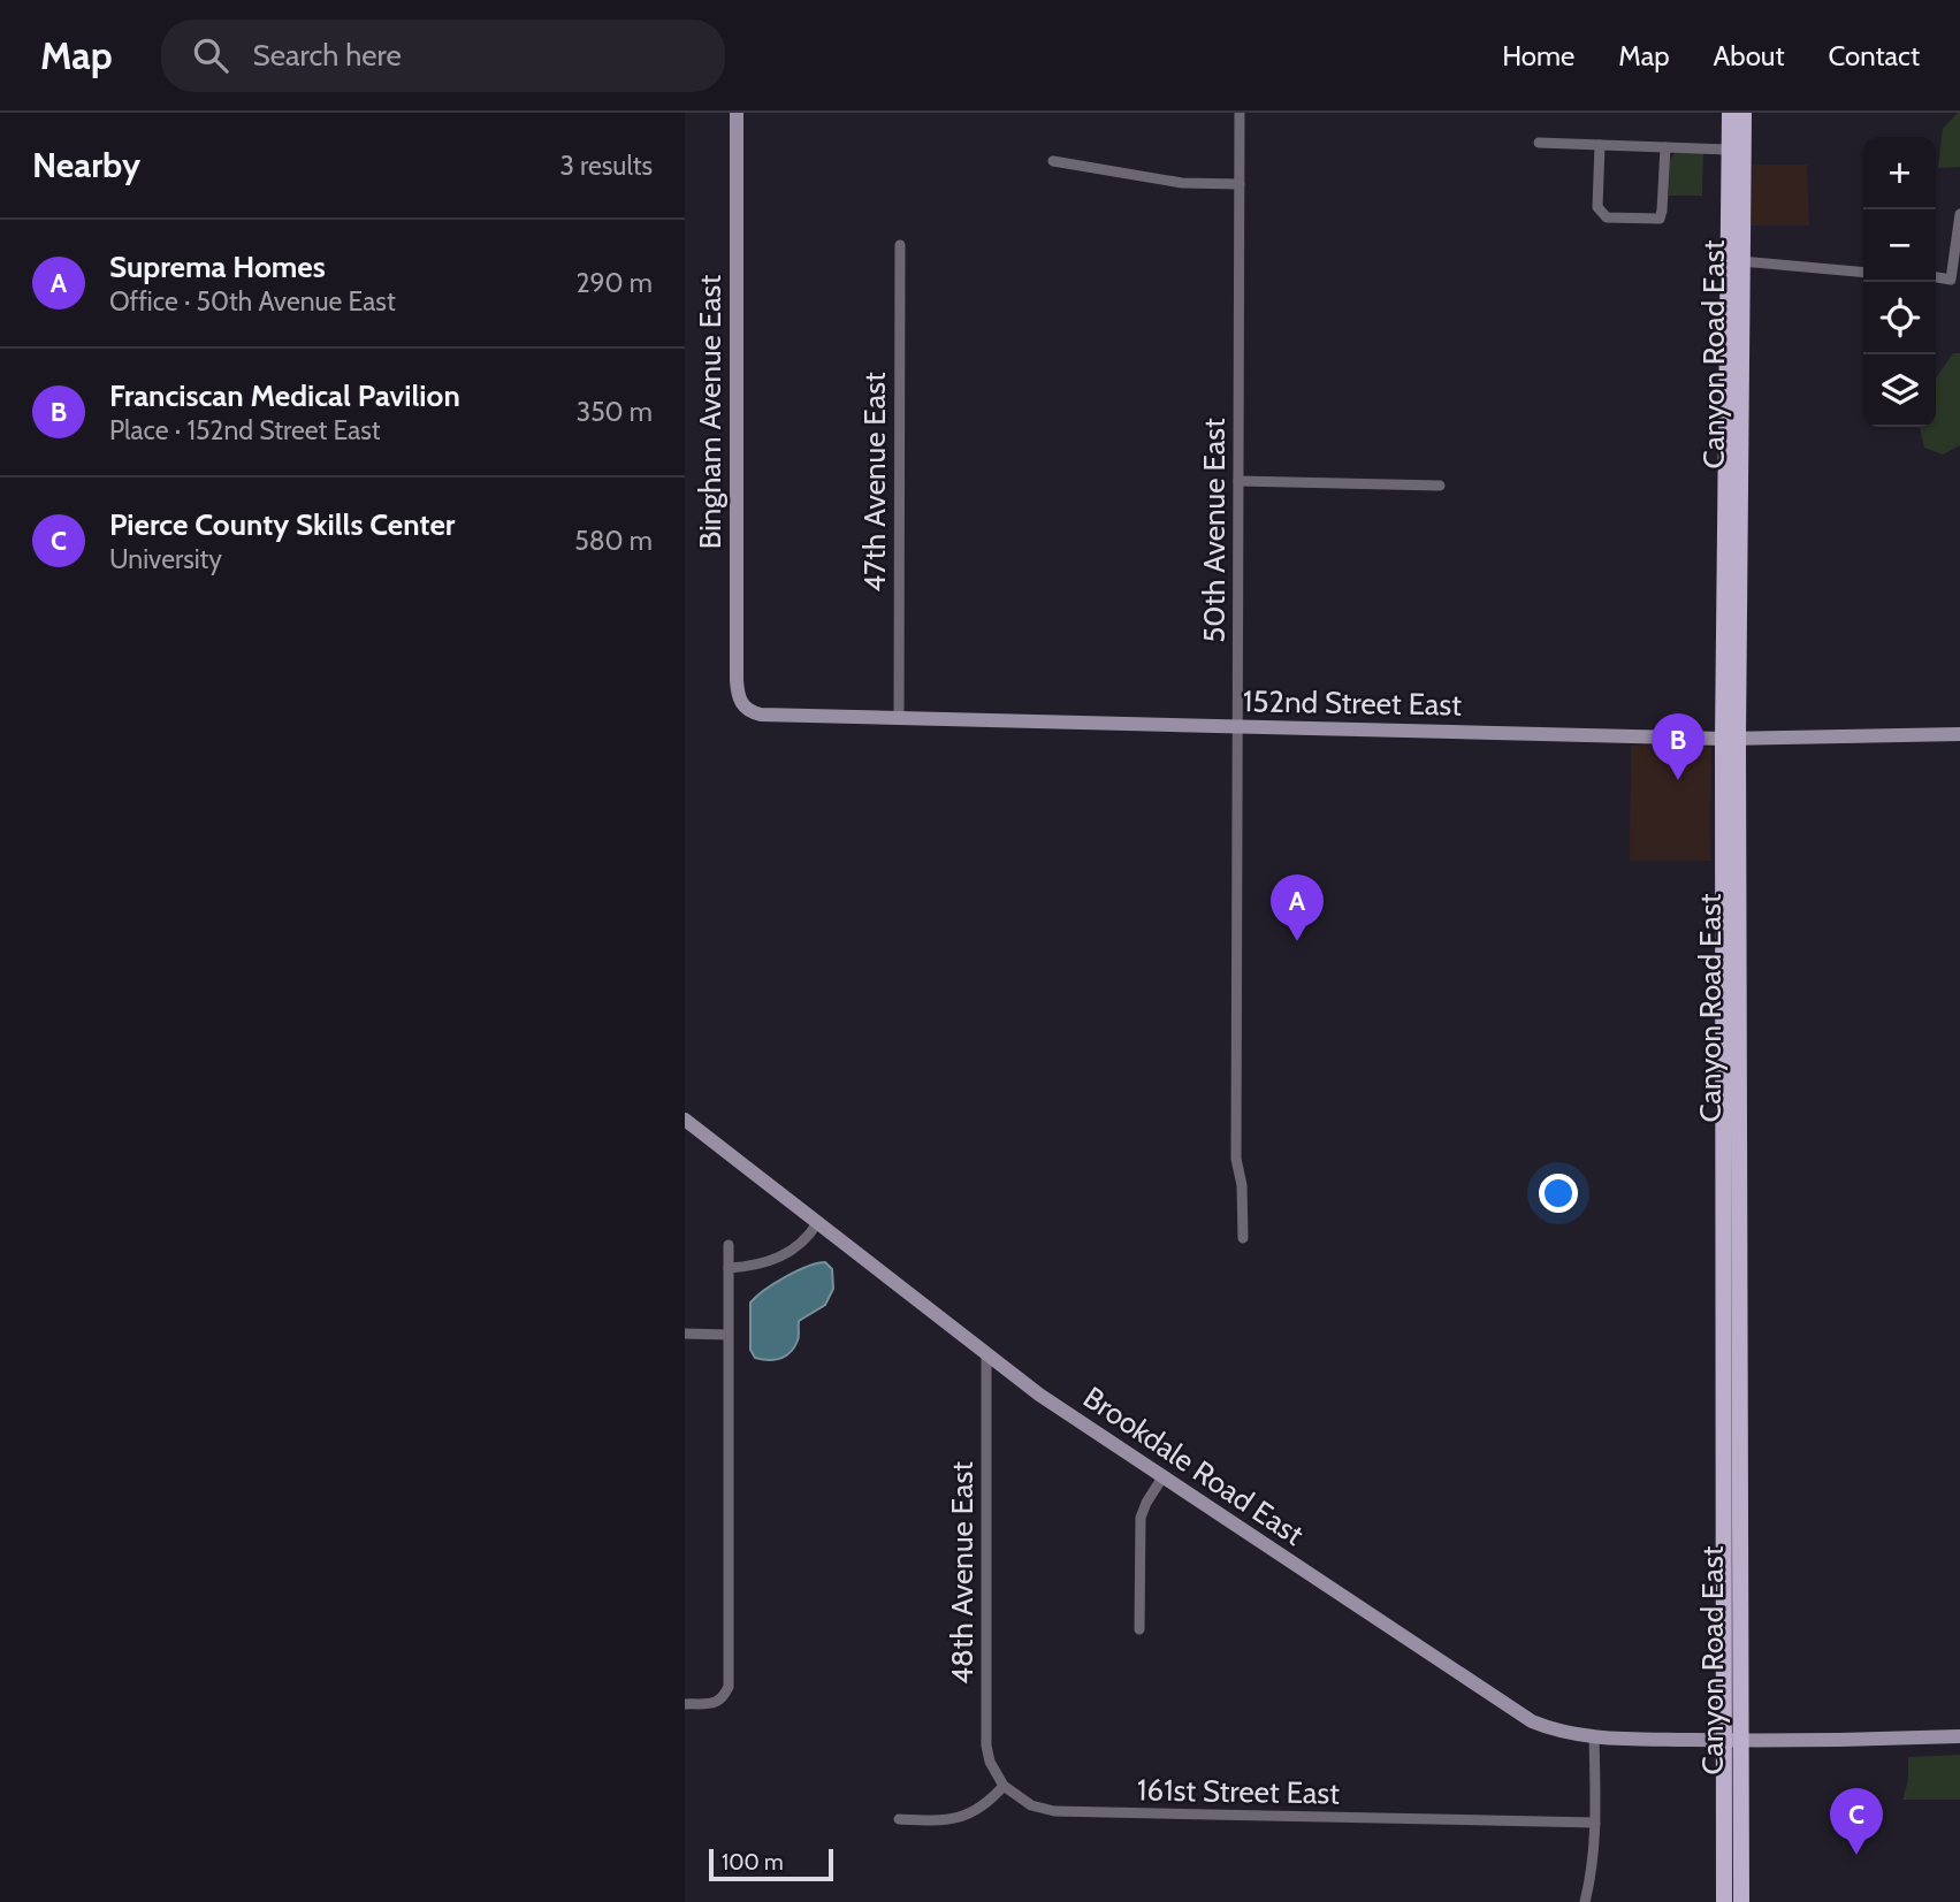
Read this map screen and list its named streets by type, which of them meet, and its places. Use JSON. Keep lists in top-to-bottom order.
{
  "streets": {
    "main road": ["Canyon Road East"],
    "street": [
      "Bingham Avenue East",
      "47th Avenue East",
      "50th Avenue East",
      "152nd Street East",
      "Brookdale Road East",
      "48th Avenue East",
      "161st Street East"
    ]
  },
  "crossings": [
    ["Canyon Road East", "152nd Street East"],
    ["Canyon Road East", "Brookdale Road East"],
    ["Bingham Avenue East", "152nd Street East"],
    ["47th Avenue East", "152nd Street East"],
    ["50th Avenue East", "152nd Street East"],
    ["Brookdale Road East", "48th Avenue East"],
    ["48th Avenue East", "161st Street East"]
  ],
  "scale_bar": "100 m",
  "page": {
    "header": "Map",
    "search": "Search here",
    "nav": [
      "Home",
      "Map",
      "About",
      "Contact"
    ],
    "heading": ["Nearby", "3 results"],
    "map_buttons": ["+", "−"],
    "list": [
      {
        "mark": "A",
        "name": "Suprema Homes",
        "note": "Office · 50th Avenue East",
        "value": "290 m"
      },
      {
        "mark": "B",
        "name": "Franciscan Medical Pavilion",
        "note": "Place · 152nd Street East",
        "value": "350 m"
      },
      {
        "mark": "C",
        "name": "Pierce County Skills Center",
        "note": "University",
        "value": "580 m"
      }
    ],
    "pins": ["B", "A", "C"],
    "scale": "100 m"
  }
}
